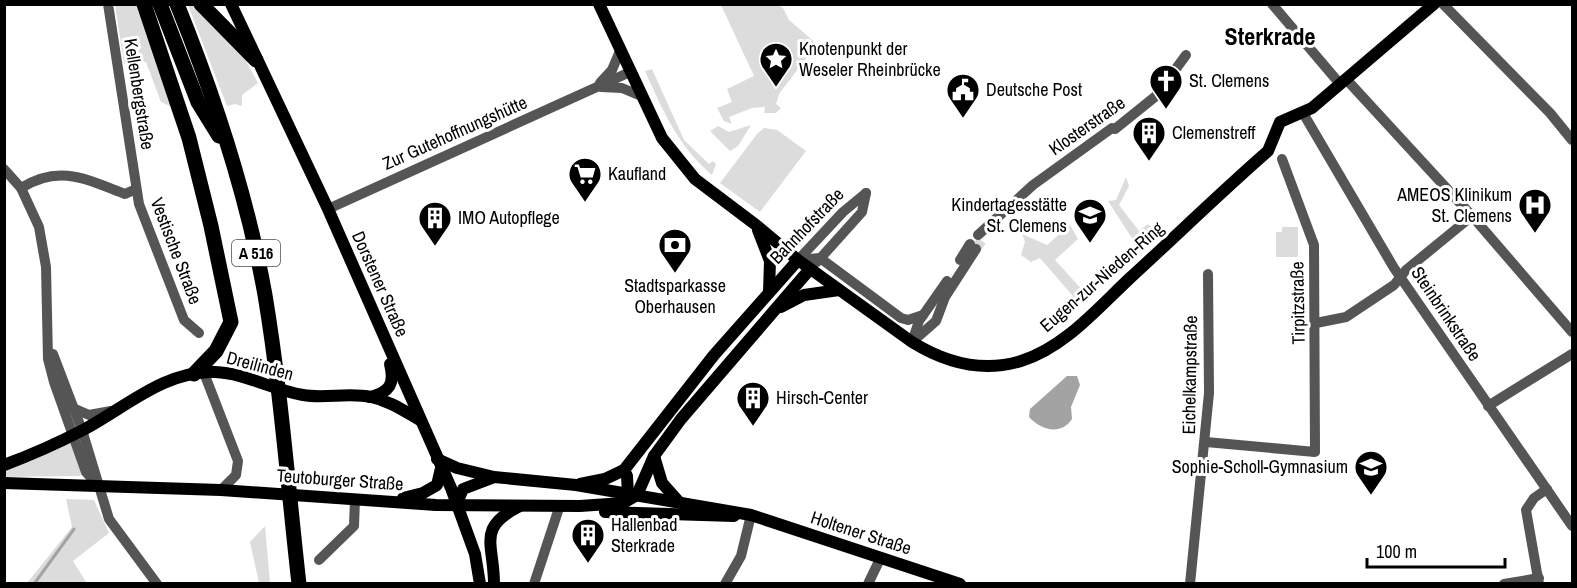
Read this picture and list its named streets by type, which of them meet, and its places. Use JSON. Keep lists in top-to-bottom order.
{
  "streets": {
    "highway": ["A 516"],
    "main road": [
      "Bahnhofstraße",
      "Eugen-zur-Nieden-Ring",
      "Dorstener Straße",
      "Dreilinden",
      "Teutoburger Straße",
      "Holtener Straße"
    ],
    "street": [
      "Kellenbergstraße",
      "Klosterstraße",
      "Zur Gutehoffnungshütte",
      "Vestische Straße",
      "Tirpitzstraße",
      "Steinbrinkstraße",
      "Eichelkampstraße"
    ]
  },
  "crossings": [
    ["Kellenbergstraße", "Vestische Straße"],
    ["Zur Gutehoffnungshütte", "Eugen-zur-Nieden-Ring"],
    ["Zur Gutehoffnungshütte", "Dorstener Straße"],
    ["Bahnhofstraße", "Eugen-zur-Nieden-Ring"],
    ["Bahnhofstraße", "Holtener Straße"],
    ["Eugen-zur-Nieden-Ring", "Steinbrinkstraße"],
    ["Dorstener Straße", "Dreilinden"],
    ["Dorstener Straße", "Teutoburger Straße"],
    ["Dorstener Straße", "Holtener Straße"],
    ["Tirpitzstraße", "Eichelkampstraße"],
    ["Teutoburger Straße", "Holtener Straße"]
  ],
  "districts": ["Sterkrade"],
  "places": {
    "place": ["Knotenpunkt der Weseler Rheinbrücke"],
    "church": ["St. Clemens"],
    "public building": ["Deutsche Post"],
    "building": [
      "Clemenstreff",
      "IMO Autopflege",
      "Hirsch-Center",
      "Hallenbad Sterkrade"
    ],
    "supermarket": ["Kaufland"],
    "hospital": ["AMEOS Klinikum St. Clemens"],
    "school or university": ["Kindertagesstätte St. Clemens", "Sophie-Scholl-Gymnasium"],
    "bank": ["Stadtsparkasse Oberhausen"]
  },
  "scale_bar": "100 m"
}
